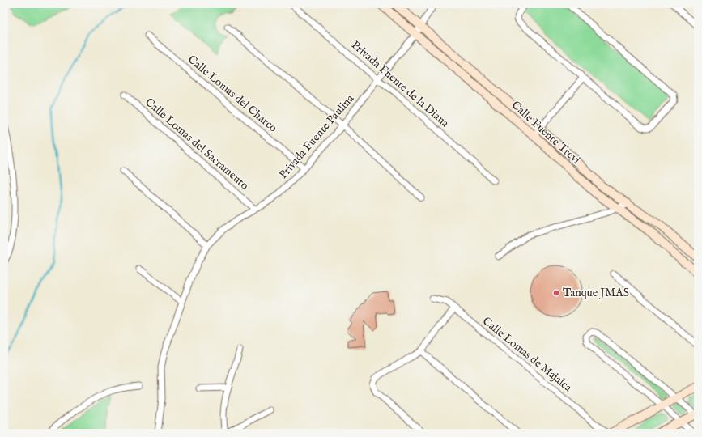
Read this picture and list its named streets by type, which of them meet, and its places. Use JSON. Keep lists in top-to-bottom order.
{
  "streets": {
    "street": [
      "Privada Fuente de la Diana",
      "Calle Lomas del Charco",
      "Calle Fuente Trevi",
      "Privada Fuente Paulina",
      "Calle Lomas del Sacramento",
      "Calle Lomas de Majalca"
    ]
  },
  "crossings": [
    ["Privada Fuente de la Diana", "Privada Fuente Paulina"],
    ["Calle Lomas del Charco", "Privada Fuente Paulina"],
    ["Calle Fuente Trevi", "Privada Fuente Paulina"],
    ["Privada Fuente Paulina", "Calle Lomas del Sacramento"]
  ],
  "places": ["Tanque JMAS"]
}
